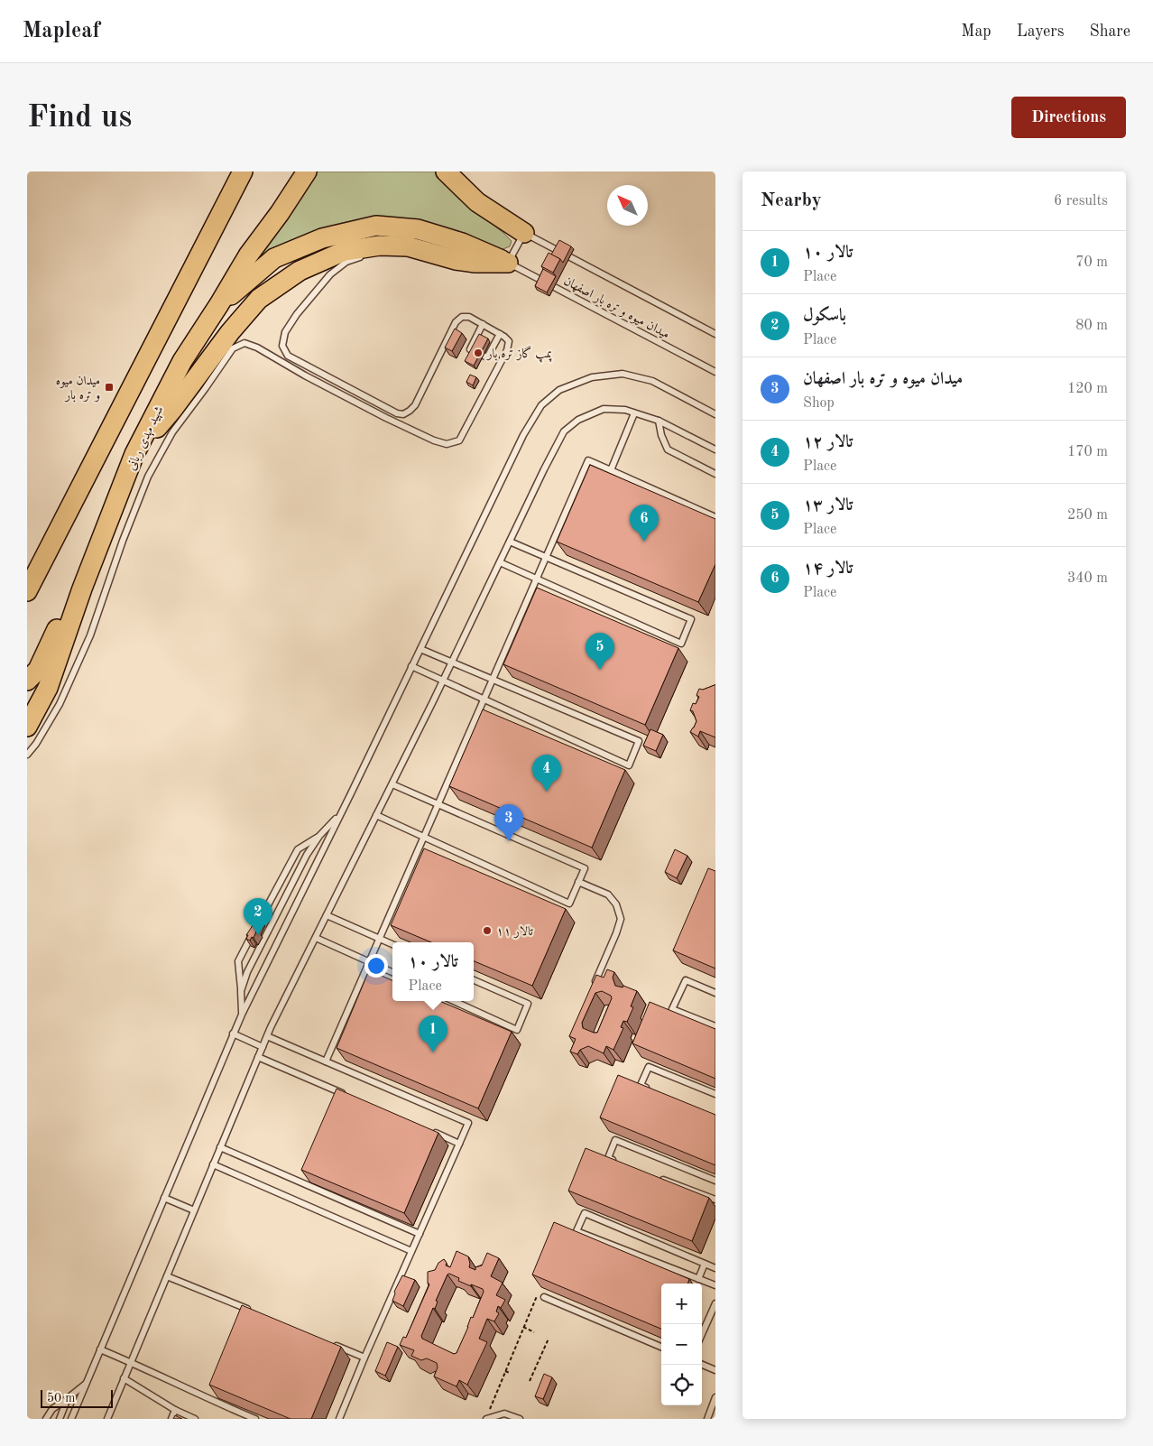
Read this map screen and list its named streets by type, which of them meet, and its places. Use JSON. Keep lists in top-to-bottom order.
{
  "streets": {
    "highway": ["شهید مهدی ربانی"],
    "lane": ["میدان میوه و تره بار اصفهان"]
  },
  "places": {
    "other": ["پمپ گاز تره بار", "تالار ۱۱"],
    "transit": ["میدان میوه و تره بار"]
  },
  "scale_bar": "50 m",
  "north": "top left",
  "page": {
    "header": "Mapleaf",
    "nav": ["Map", "Layers", "Share"],
    "buttons": "Directions",
    "title": "Find us",
    "heading": ["Nearby", "6 results"],
    "list": [
      {
        "mark": "1",
        "name": "تالار ۱۰",
        "note": "Place",
        "value": "70 m"
      },
      {
        "mark": "2",
        "name": "باسكول",
        "note": "Place",
        "value": "80 m"
      },
      {
        "mark": "3",
        "name": "میدان میوه و تره بار اصفهان",
        "note": "Shop",
        "value": "120 m"
      },
      {
        "mark": "4",
        "name": "تالار ۱۲",
        "note": "Place",
        "value": "170 m"
      },
      {
        "mark": "5",
        "name": "تالار ۱۳",
        "note": "Place",
        "value": "250 m"
      },
      {
        "mark": "6",
        "name": "تالار ۱۴",
        "note": "Place",
        "value": "340 m"
      }
    ],
    "pins": [
      "6",
      "5",
      "4",
      "3",
      "2",
      "1"
    ],
    "popup": ["تالار ۱۰", "Place"],
    "map_buttons": ["+", "−"],
    "scale": "50 m"
  }
}
